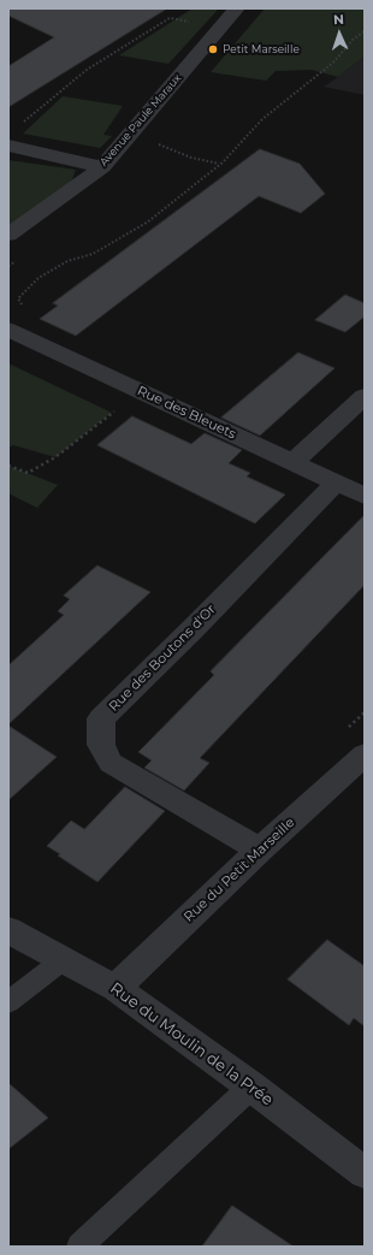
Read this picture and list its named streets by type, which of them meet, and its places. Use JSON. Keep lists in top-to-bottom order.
{
  "streets": {
    "street": [
      "Avenue Paule Maraux",
      "Rue des Bleuets",
      "Rue des Boutons d'Or",
      "Rue du Petit Marseille",
      "Rue du Moulin de la Prée"
    ]
  },
  "crossings": [
    ["Rue des Bleuets", "Rue des Boutons d'Or"],
    ["Rue des Boutons d'Or", "Rue du Petit Marseille"],
    ["Rue du Petit Marseille", "Rue du Moulin de la Prée"]
  ],
  "places": ["Petit Marseille"],
  "north": "top"
}
